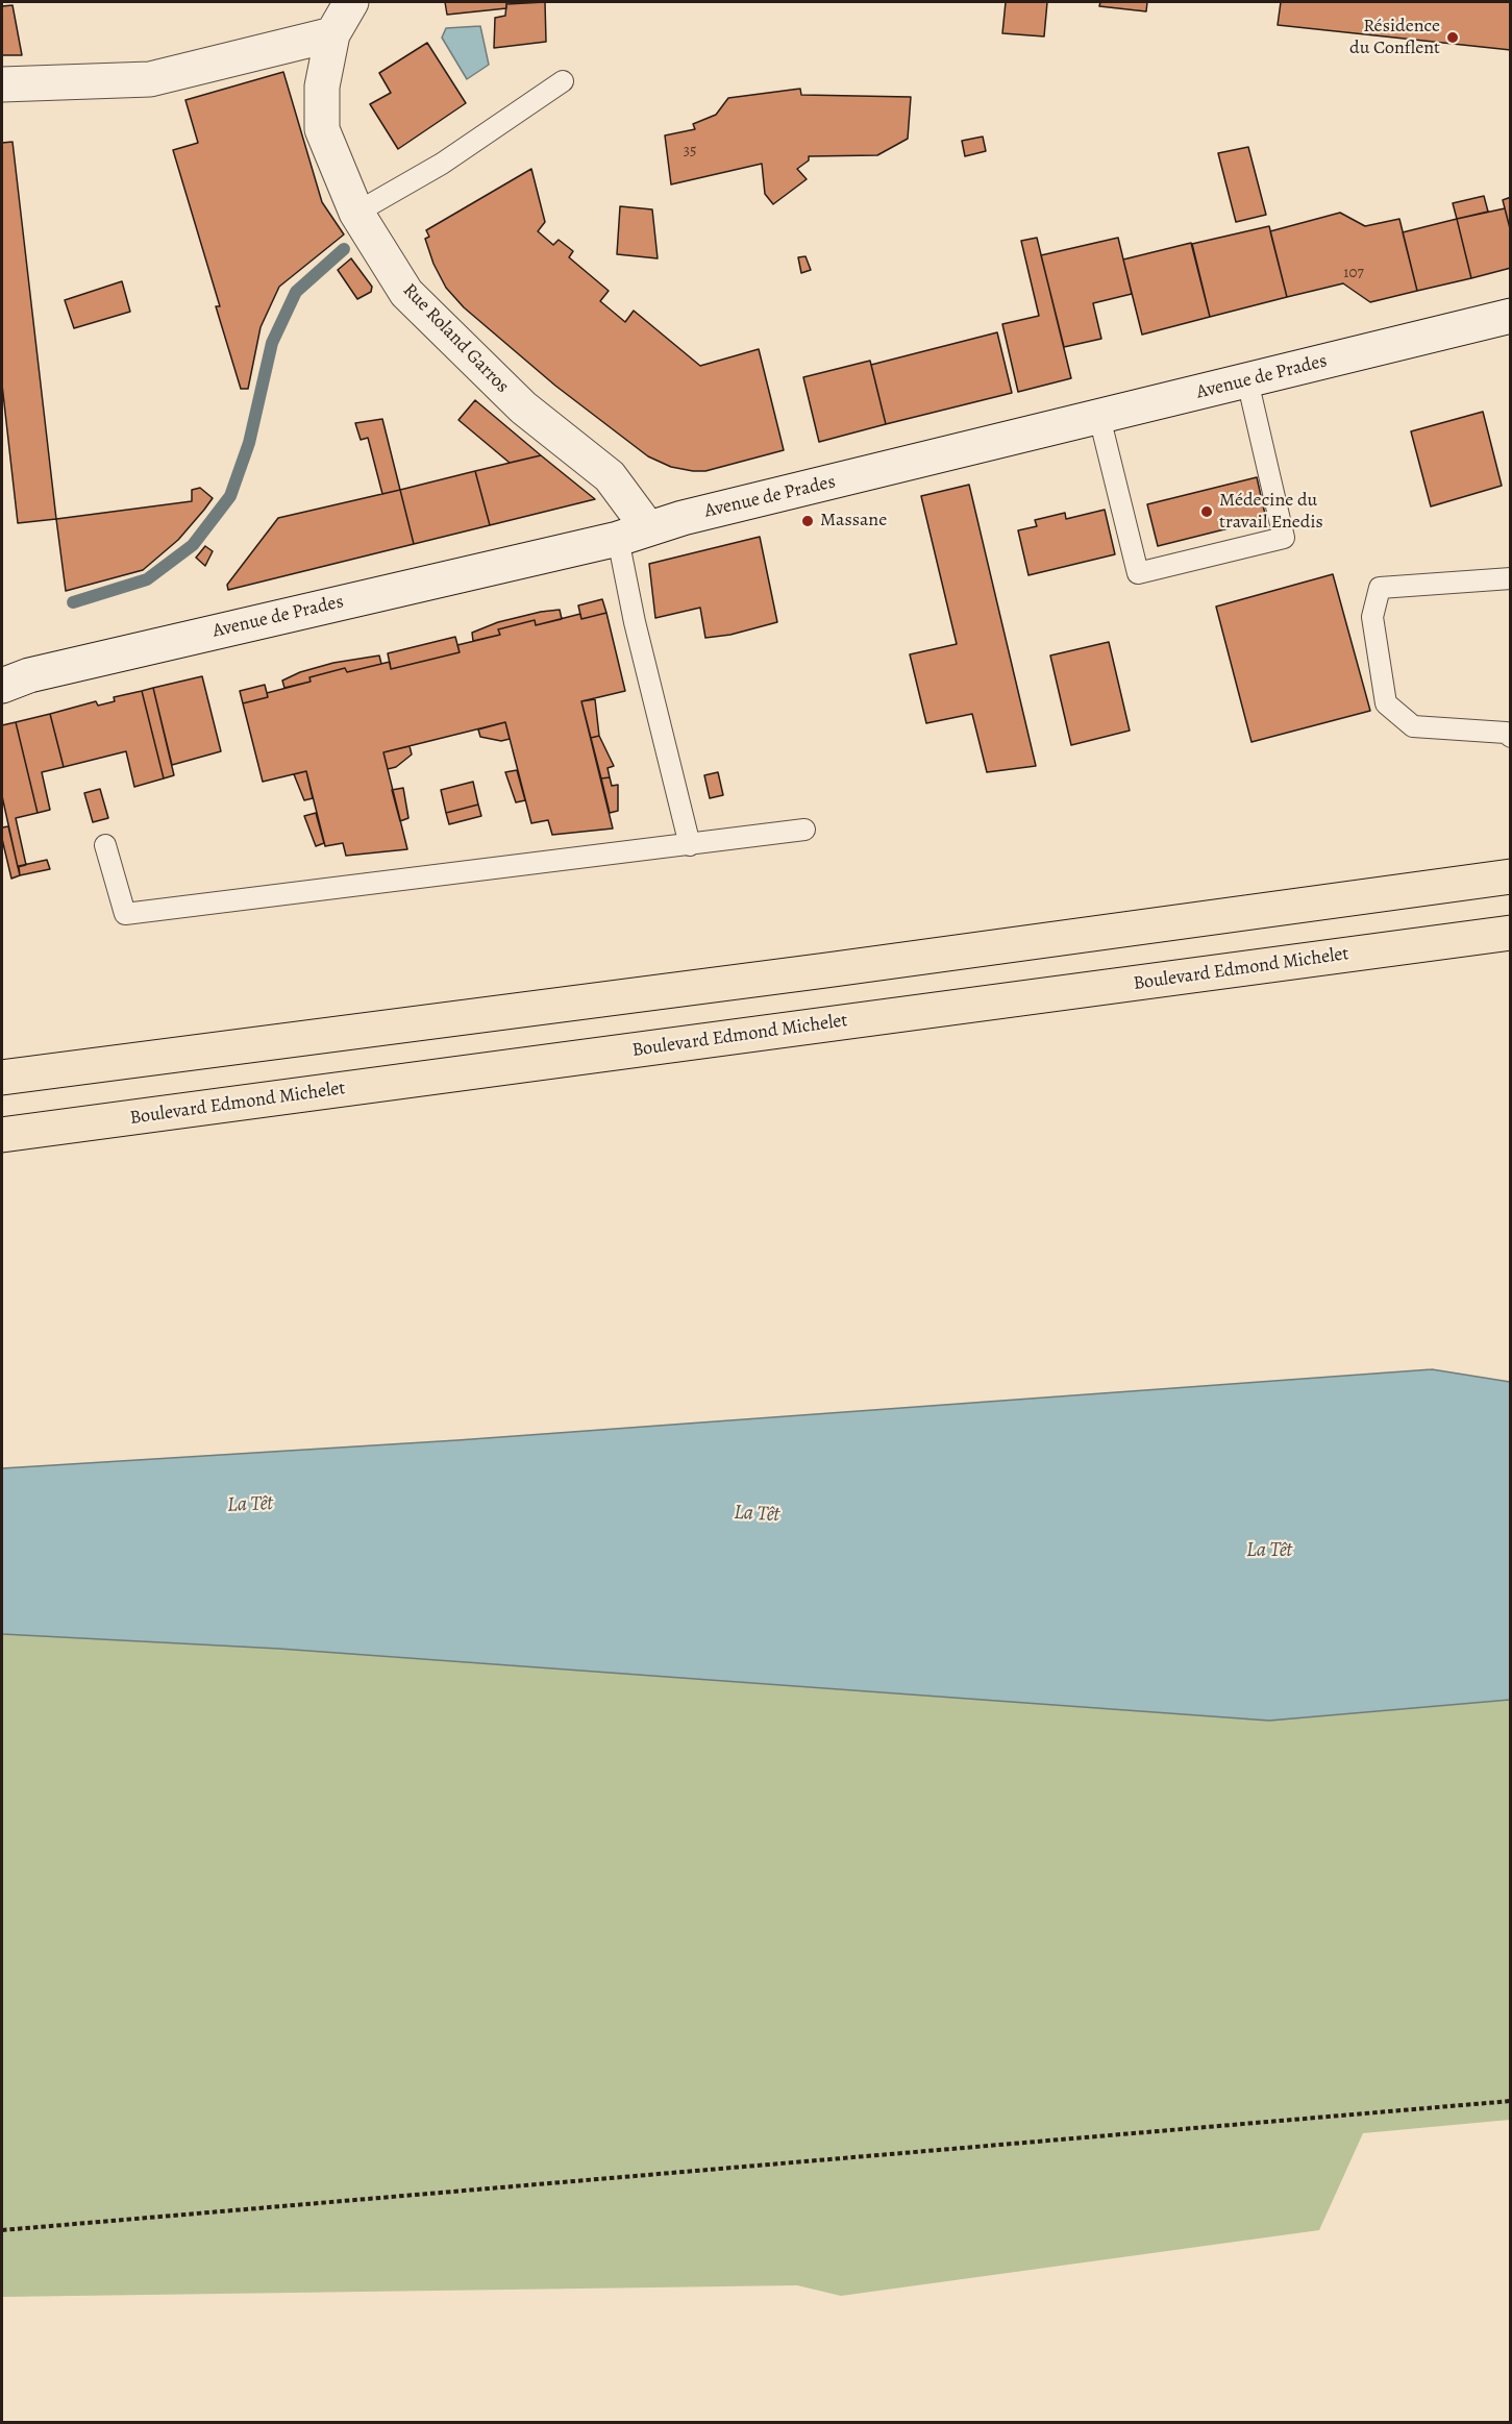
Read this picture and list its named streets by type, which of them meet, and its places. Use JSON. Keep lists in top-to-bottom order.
{
  "streets": {
    "highway": ["Boulevard Edmond Michelet"],
    "main road": ["Rue Roland Garros", "Avenue de Prades"]
  },
  "crossings": [
    ["Rue Roland Garros", "Avenue de Prades"]
  ],
  "water": ["La Têt"],
  "places": ["Résidence du Conflent", "Médecine du travail Enedis", "Massane"],
  "house_numbers": ["35", "107"]
}
